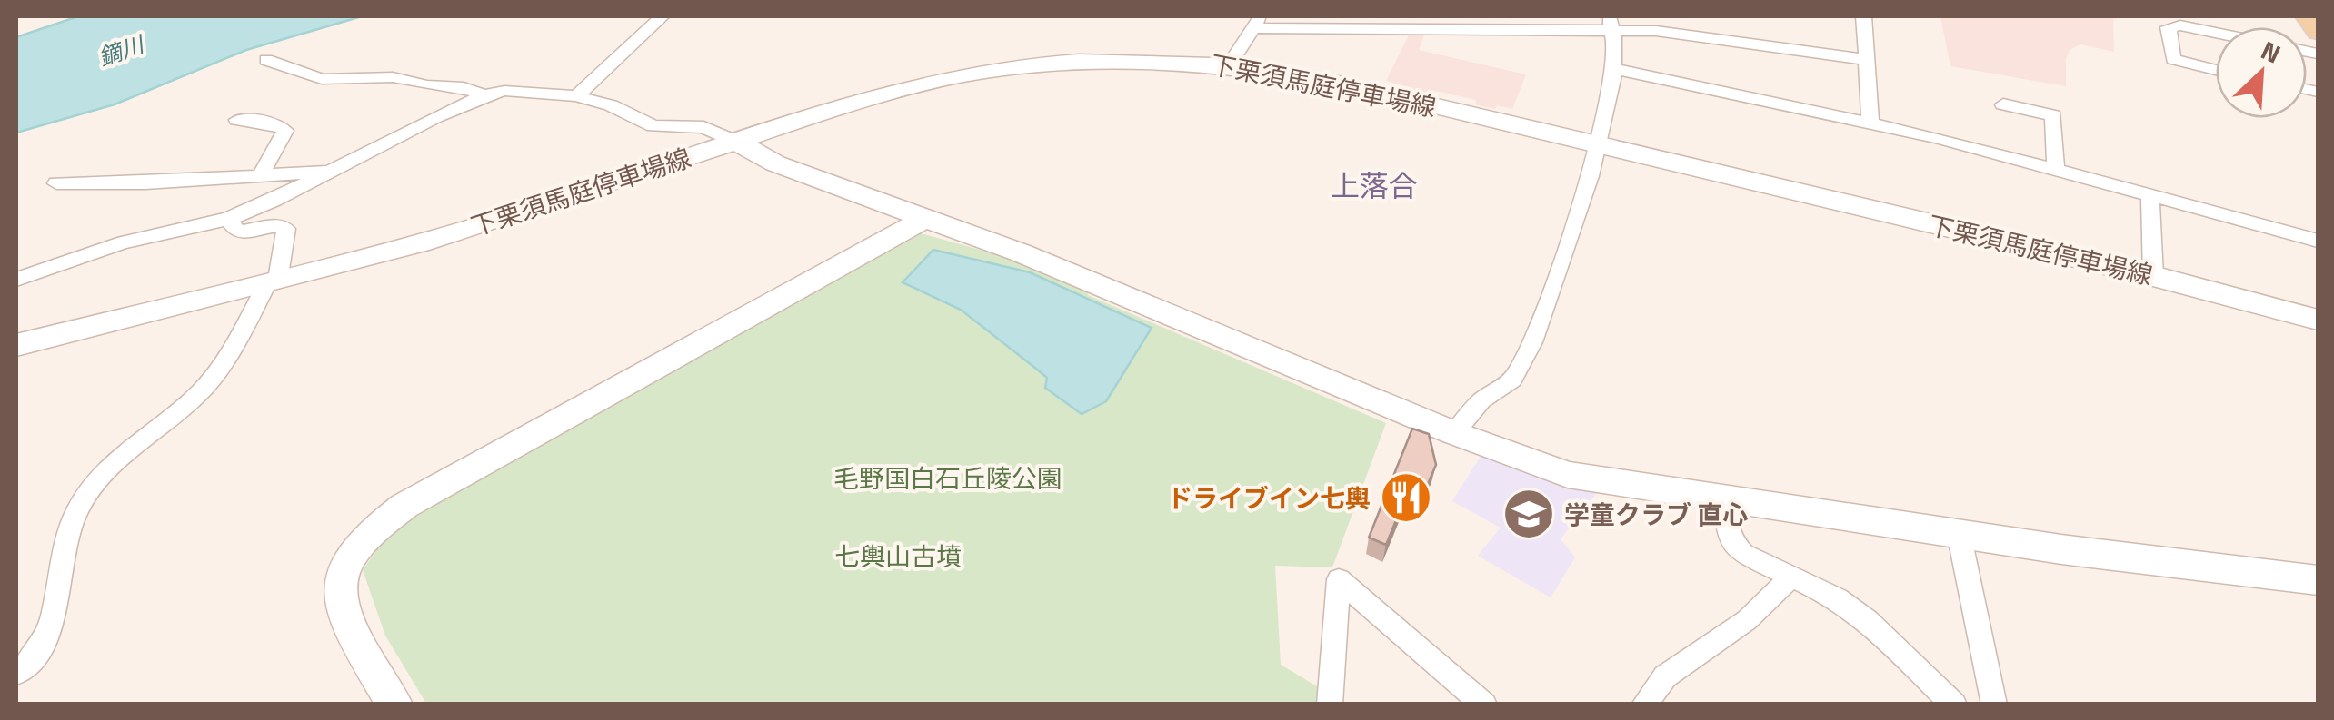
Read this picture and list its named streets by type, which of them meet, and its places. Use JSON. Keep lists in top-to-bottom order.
{
  "streets": {
    "main road": ["下栗須馬庭停車場線"]
  },
  "districts": ["上落合"],
  "water": ["鏑川"],
  "parks": ["毛野国白石丘陵公園", "七輿山古墳"],
  "places": {
    "restaurant": ["ドライブイン七輿"],
    "school or university": ["学童クラブ 直心"]
  },
  "north": "top right"
}
